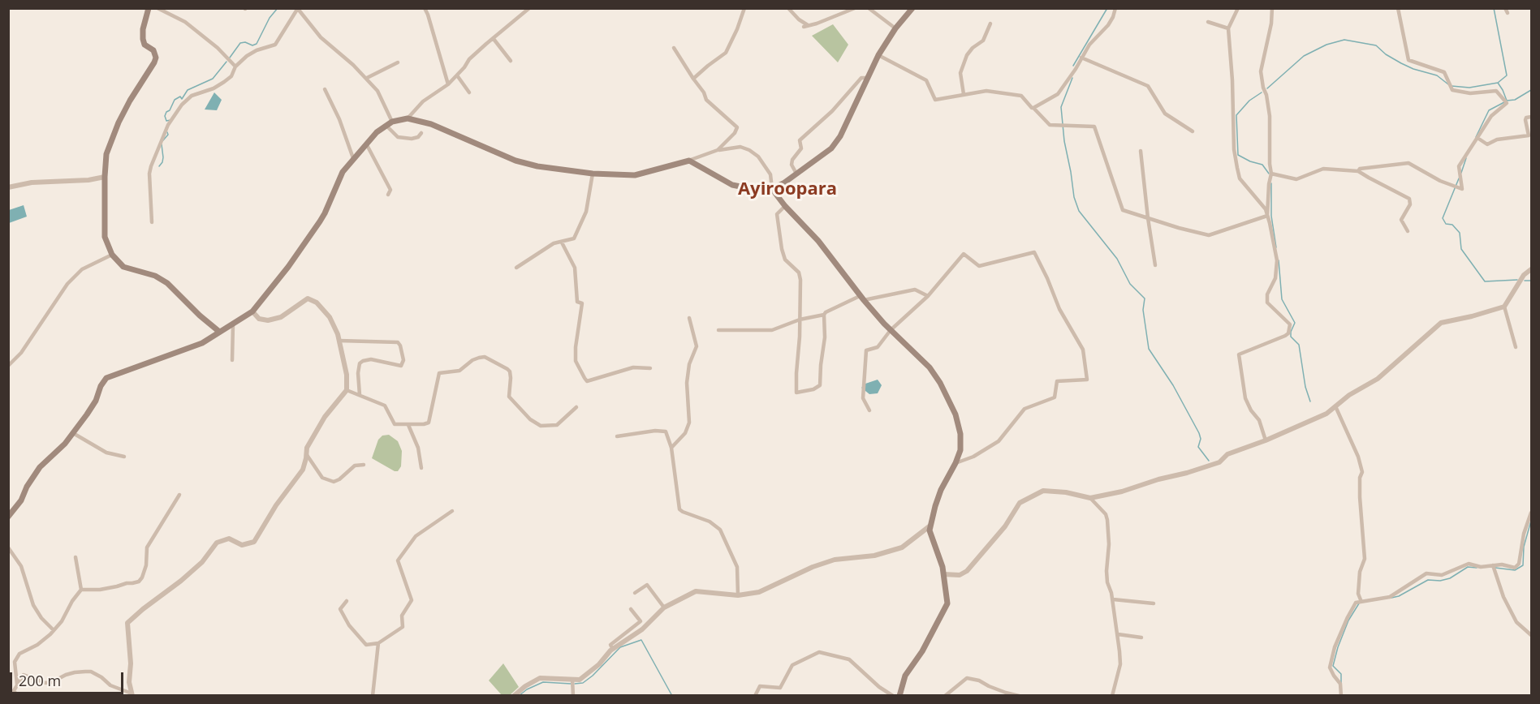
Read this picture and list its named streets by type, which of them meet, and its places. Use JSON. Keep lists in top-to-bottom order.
{
  "districts": ["Ayiroopara"],
  "scale_bar": "200 m"
}
